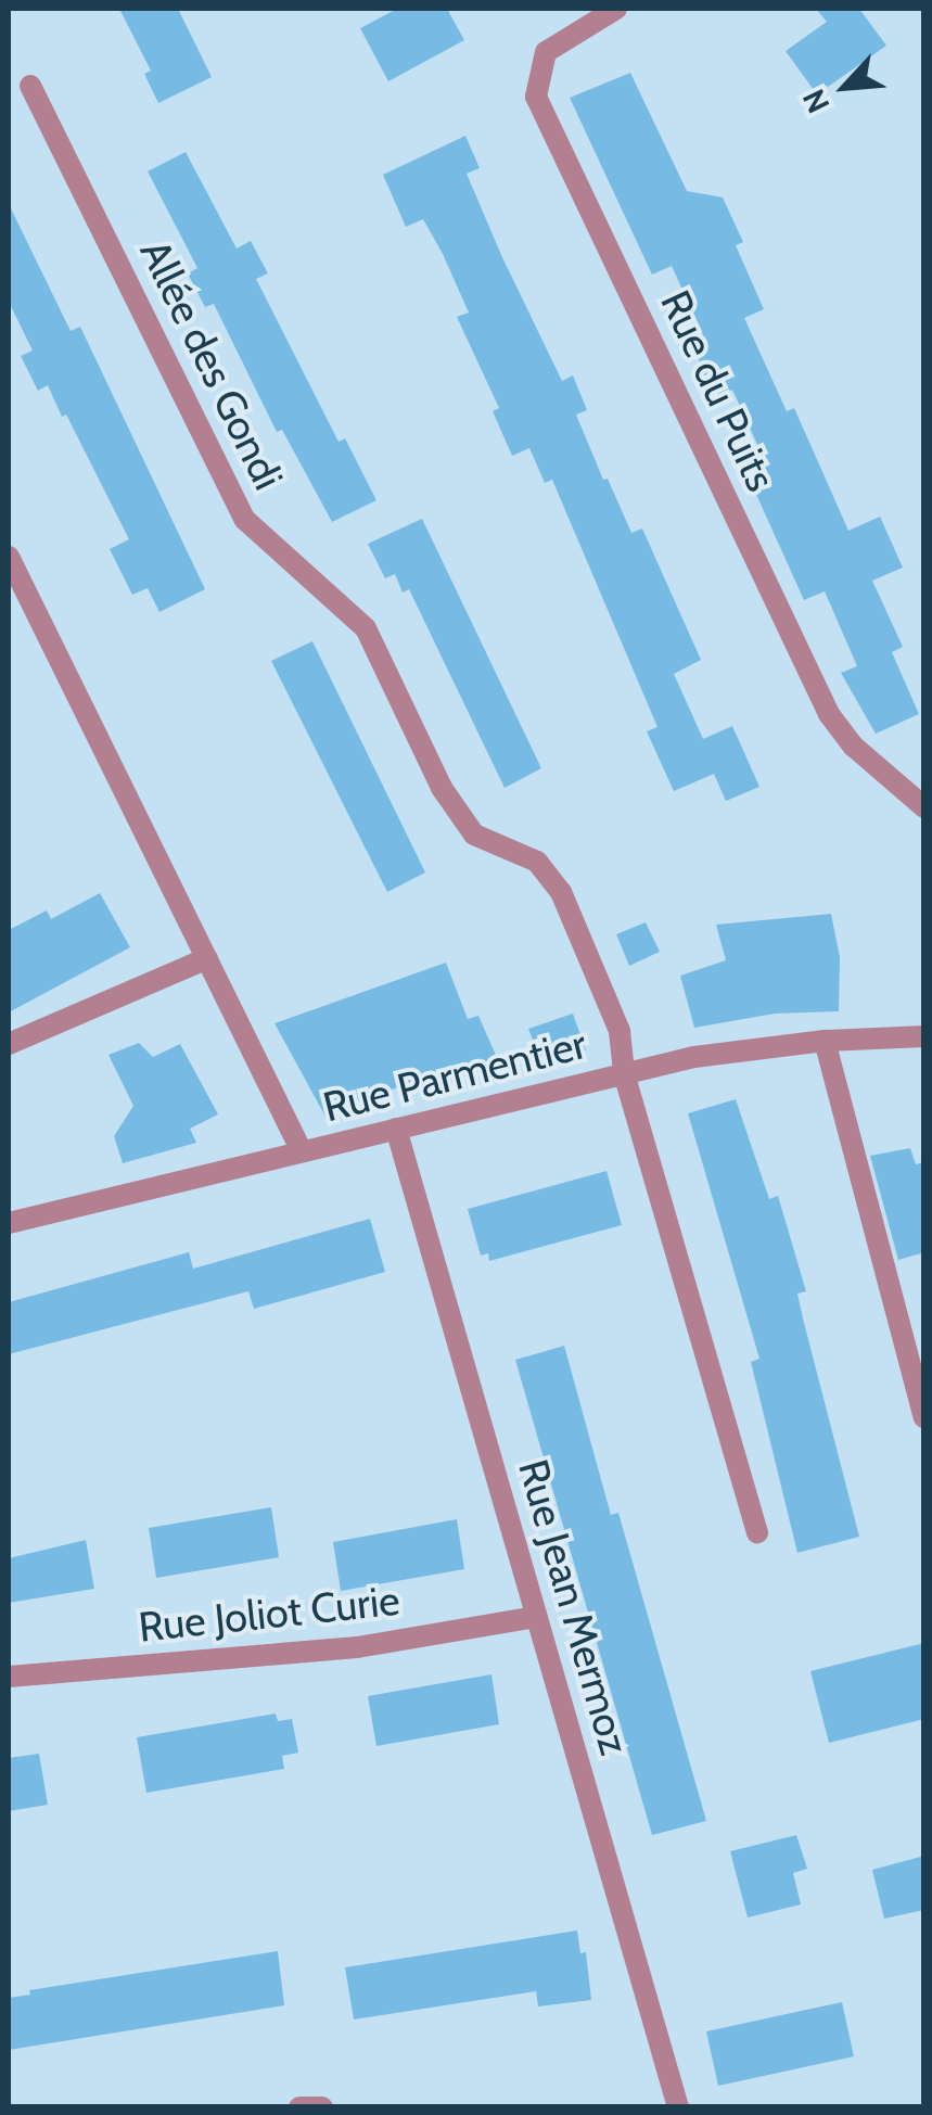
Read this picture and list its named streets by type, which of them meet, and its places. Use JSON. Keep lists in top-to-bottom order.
{
  "streets": {
    "street": [
      "Allée des Gondi",
      "Rue du Puits",
      "Rue Parmentier",
      "Rue Jean Mermoz",
      "Rue Joliot Curie"
    ]
  },
  "crossings": [
    ["Allée des Gondi", "Rue Parmentier"],
    ["Rue Parmentier", "Rue Jean Mermoz"],
    ["Rue Jean Mermoz", "Rue Joliot Curie"]
  ],
  "north": "bottom left"
}
